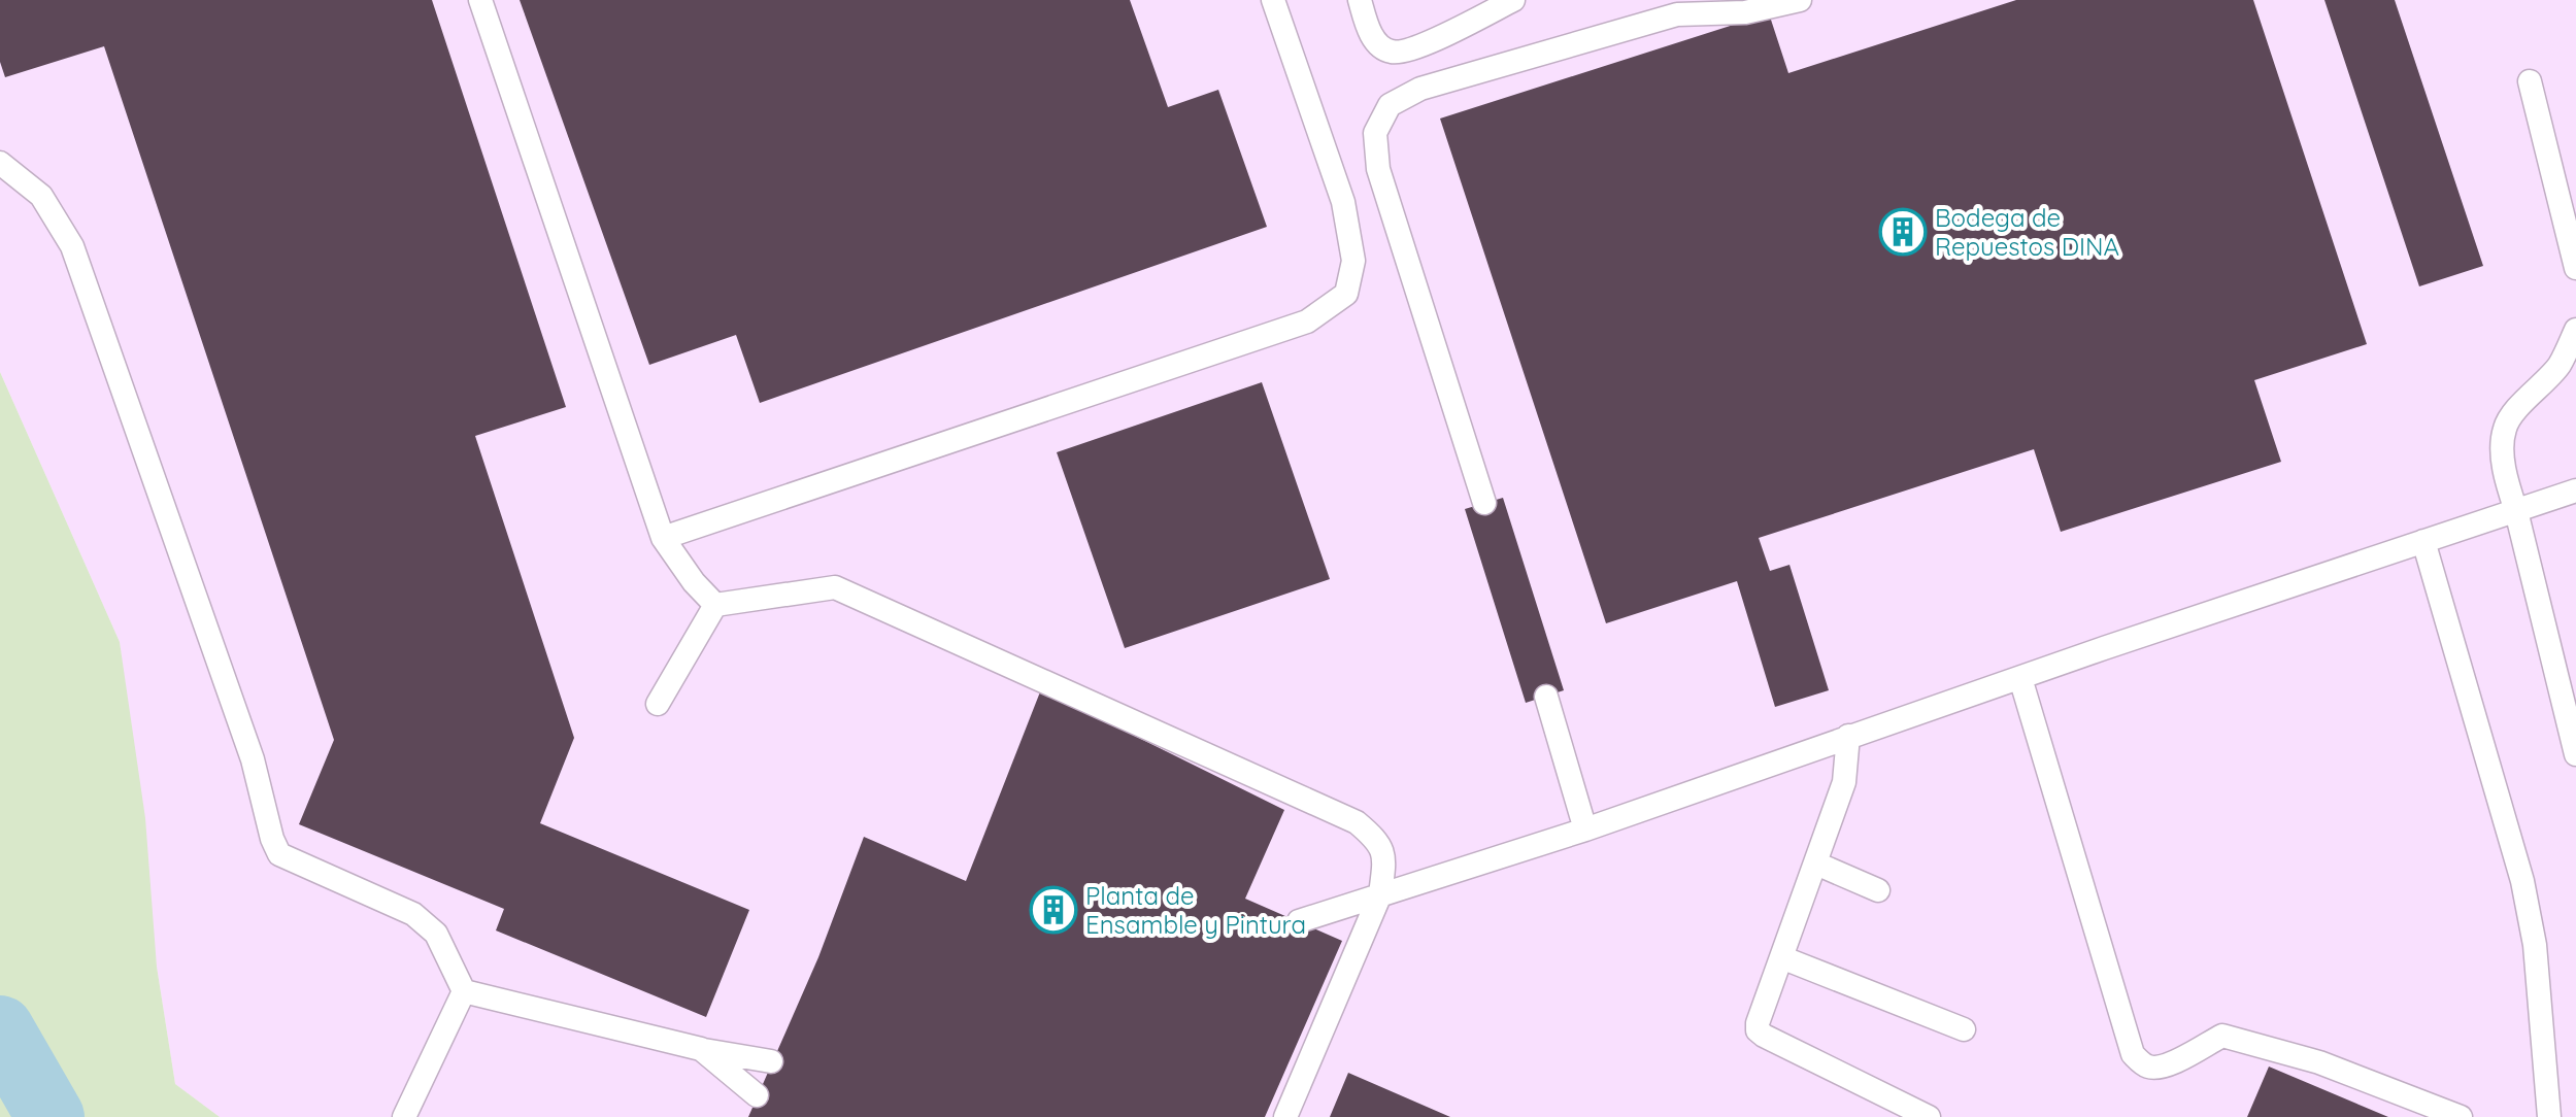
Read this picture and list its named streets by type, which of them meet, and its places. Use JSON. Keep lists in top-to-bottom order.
{
  "places": {
    "building": ["Bodega de Repuestos DINA", "Planta de Ensamble y Pintura"]
  }
}
